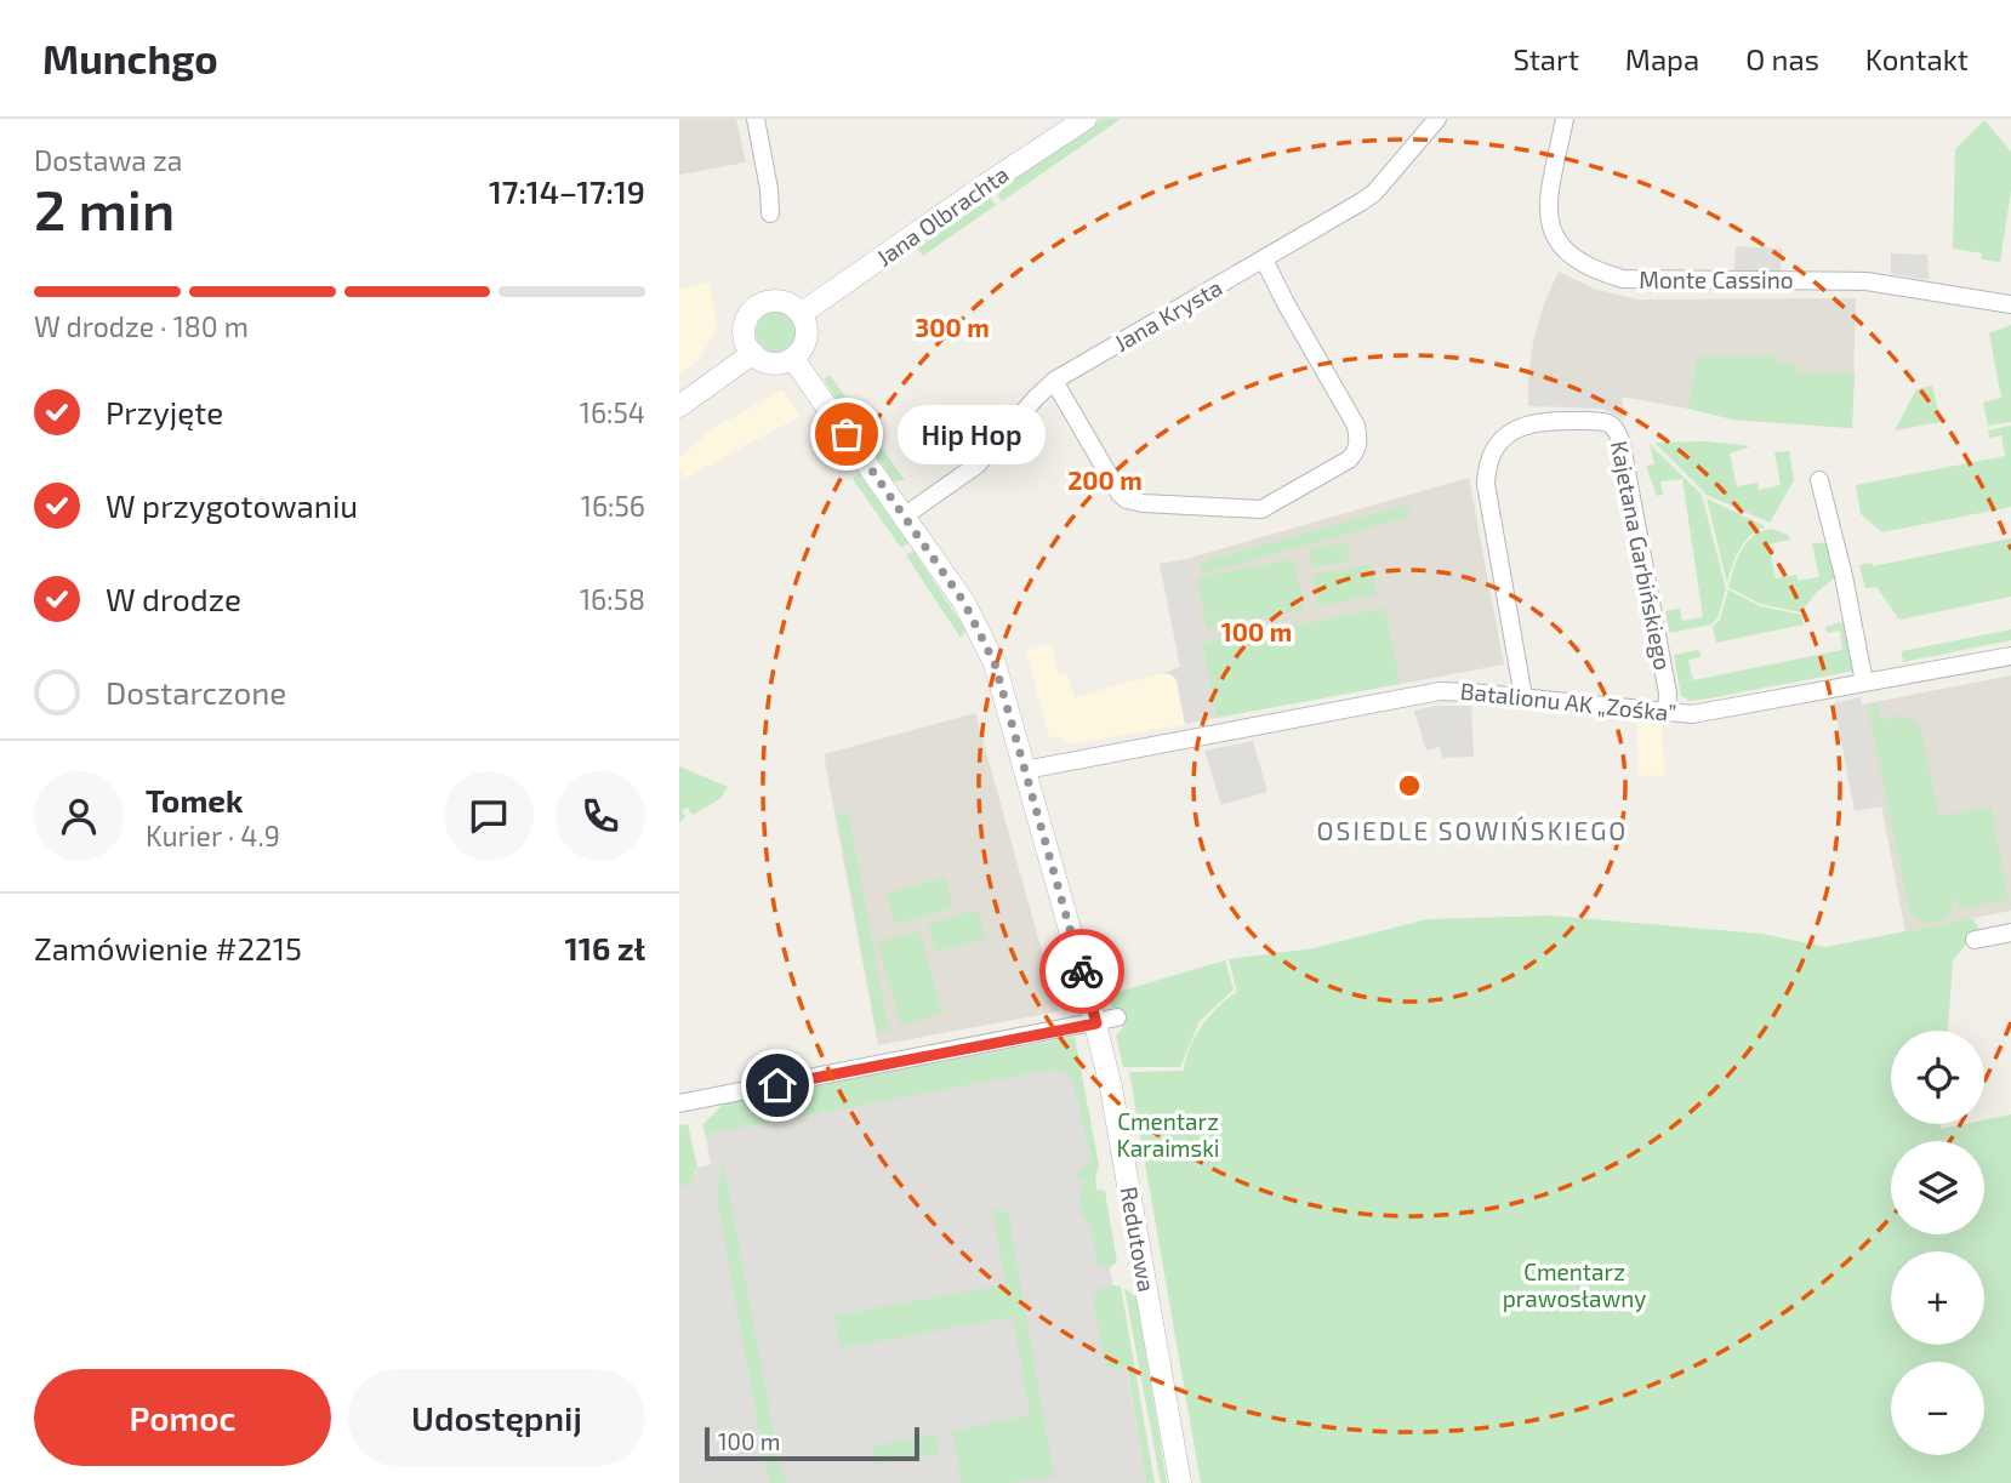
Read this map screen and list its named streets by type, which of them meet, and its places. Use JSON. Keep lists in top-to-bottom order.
{
  "streets": {
    "street": [
      "Jana Olbrachta",
      "Monte Cassino",
      "Jana Krysta",
      "Kajetana Garbińskiego",
      "Batalionu AK „Zośka”",
      "Redutowa"
    ]
  },
  "crossings": [
    ["Jana Olbrachta", "Redutowa"],
    ["Jana Krysta", "Redutowa"],
    ["Kajetana Garbińskiego", "Batalionu AK „Zośka”"],
    ["Batalionu AK „Zośka”", "Redutowa"]
  ],
  "districts": ["OSIEDLE SOWIŃSKIEGO"],
  "parks": ["Cmentarz Karaimski", "Cmentarz prawosławny"],
  "places": ["Hip Hop"],
  "scale_bar": "100 m",
  "page": {
    "header": "Munchgo",
    "nav": [
      "Start",
      "Mapa",
      "O nas",
      "Kontakt"
    ],
    "heading": ["2 min", "Dostawa za", "17:14–17:19"],
    "panel": [
      "Tomek",
      "Kurier · 4.9",
      "Zamówienie #2215",
      "116 zł"
    ],
    "bar": "W drodze · 180 m",
    "list": [
      ["Przyjęte", "16:54"],
      ["W przygotowaniu", "16:56"],
      ["W drodze", "16:58"],
      "Dostarczone"
    ],
    "bubble": "Hip Hop",
    "map_buttons": ["+", "−"],
    "buttons": ["Pomoc", "Udostępnij"],
    "scale": "100 m"
  },
  "rings": ["300 m", "200 m", "100 m"]
}
